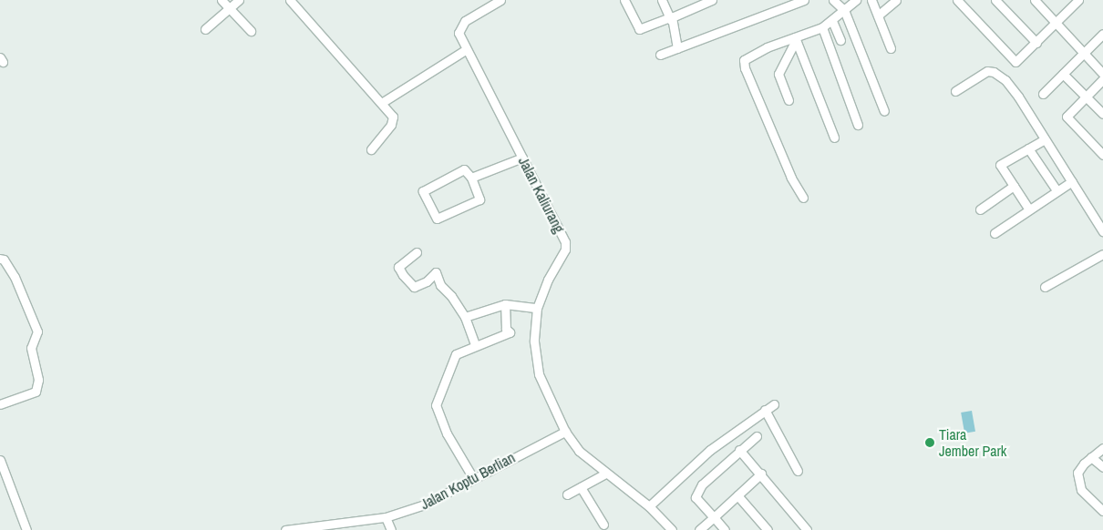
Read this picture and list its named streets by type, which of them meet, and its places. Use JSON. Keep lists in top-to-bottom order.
{
  "streets": {
    "street": ["Jalan Kaliurang", "Jalan Koptu Berlian"]
  },
  "crossings": [
    ["Jalan Kaliurang", "Jalan Koptu Berlian"]
  ],
  "places": ["Tiara Jember Park"]
}
